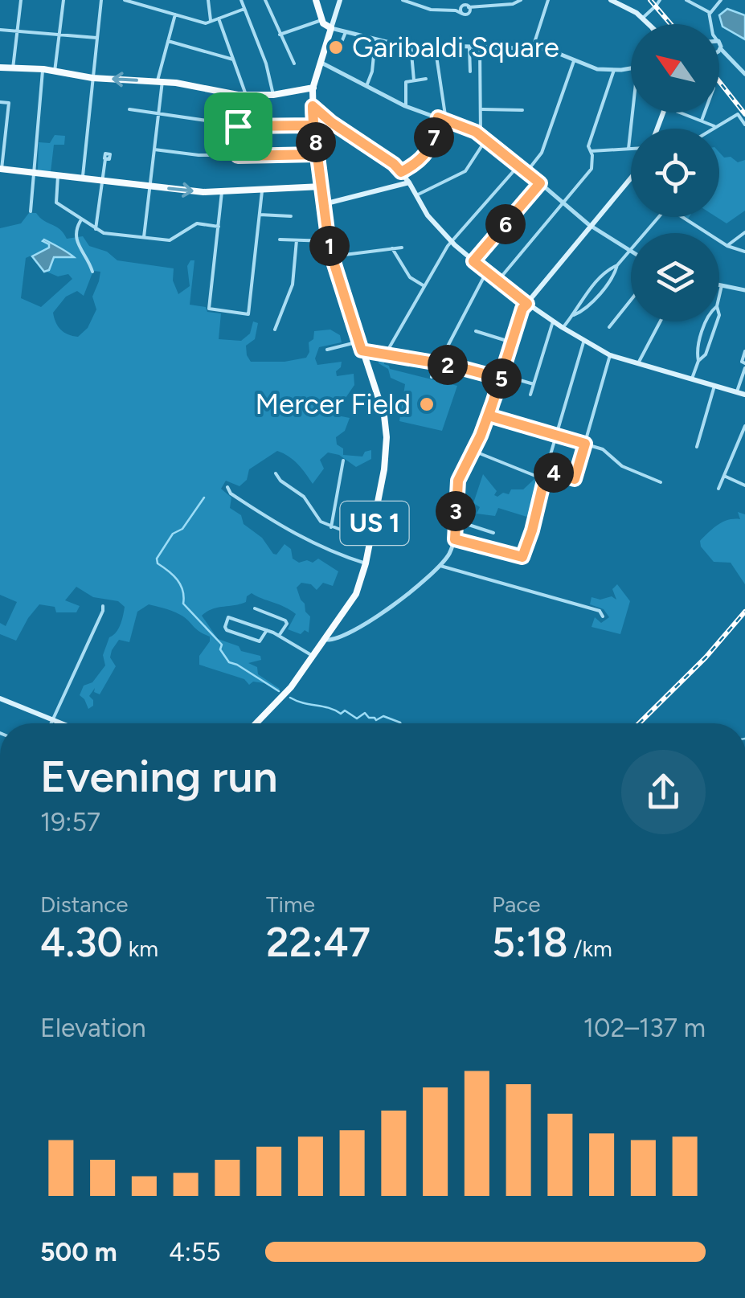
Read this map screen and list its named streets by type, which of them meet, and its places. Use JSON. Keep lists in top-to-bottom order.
{
  "streets": {
    "main road": ["US 1"]
  },
  "places": ["Garibaldi Square", "Mercer Field"],
  "north": "top left",
  "page": {
    "pins": [
      "7",
      "8",
      "6",
      "1",
      "2",
      "5",
      "4",
      "3"
    ],
    "heading": ["Evening run", "19:57"],
    "stats": [
      ["Distance", "4.30 km"],
      ["Time", "22:47"],
      ["Pace", "5:18 /km"]
    ],
    "chart": ["Elevation", "102–137 m"],
    "list": [
      {
        "name": "500 m",
        "note": "4:55"
      }
    ]
  }
}
